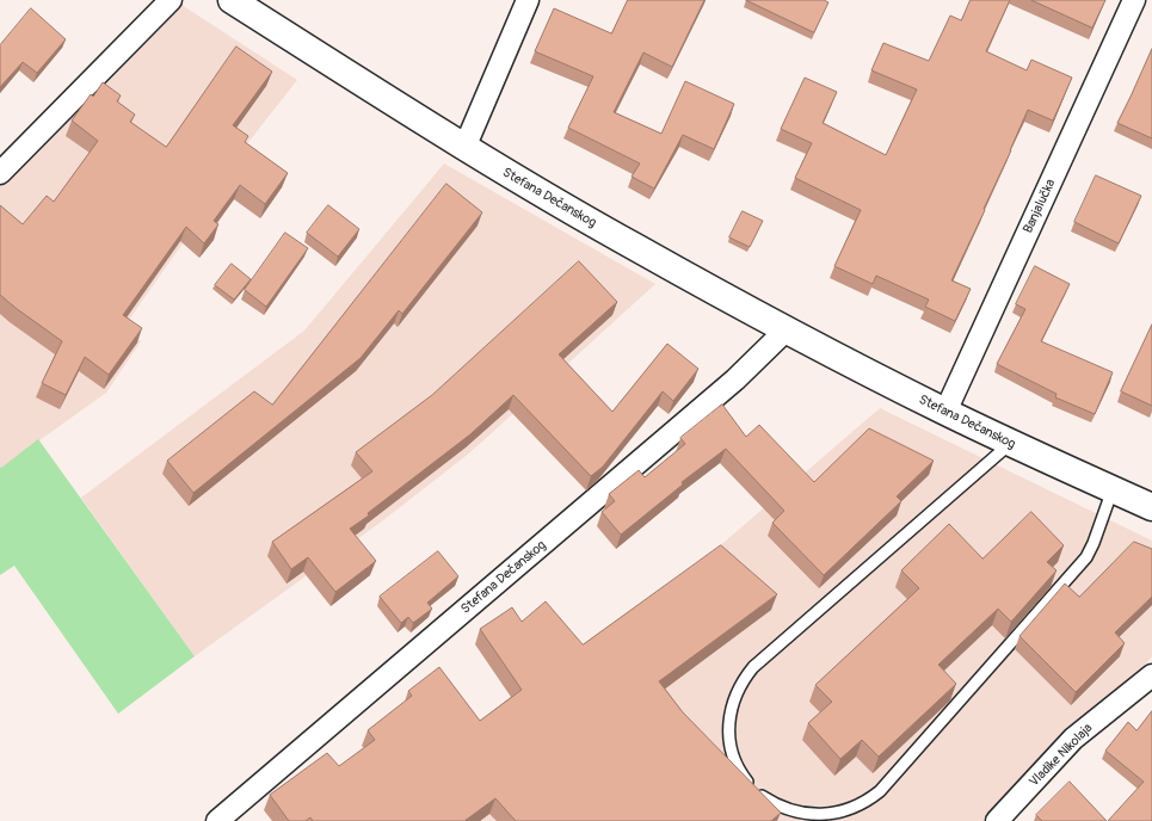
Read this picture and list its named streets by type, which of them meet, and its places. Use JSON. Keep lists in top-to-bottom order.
{
  "streets": {
    "main road": ["Stefana Dečanskog"],
    "street": ["Banjalučka", "Vladike Nikolaja"]
  },
  "crossings": [
    ["Stefana Dečanskog", "Banjalučka"]
  ]
}
